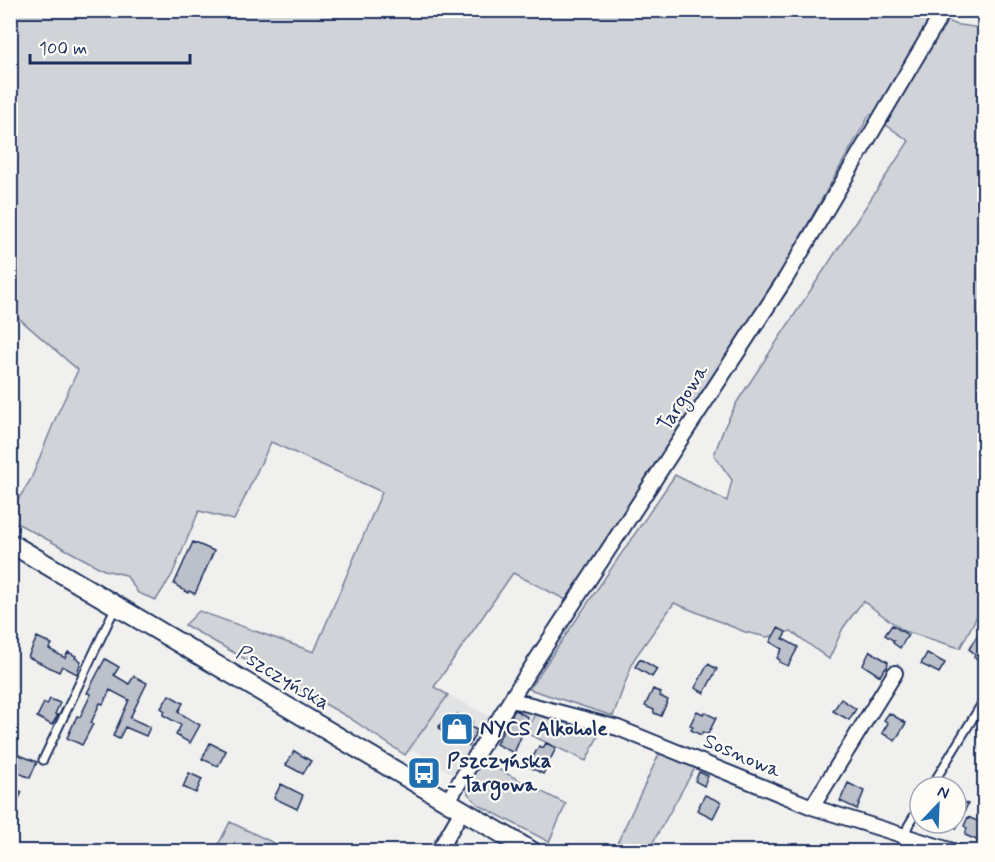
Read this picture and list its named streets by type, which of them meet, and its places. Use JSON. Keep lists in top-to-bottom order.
{
  "streets": {
    "main road": ["Pszczyńska"],
    "street": ["Targowa", "Sosnowa"]
  },
  "crossings": [
    ["Targowa", "Pszczyńska"],
    ["Targowa", "Sosnowa"]
  ],
  "places": {
    "shop": ["NYCS Alkohole"],
    "bus stop": ["Pszczyńska - Targowa"]
  },
  "scale_bar": "100 m",
  "north": "top right"
}
